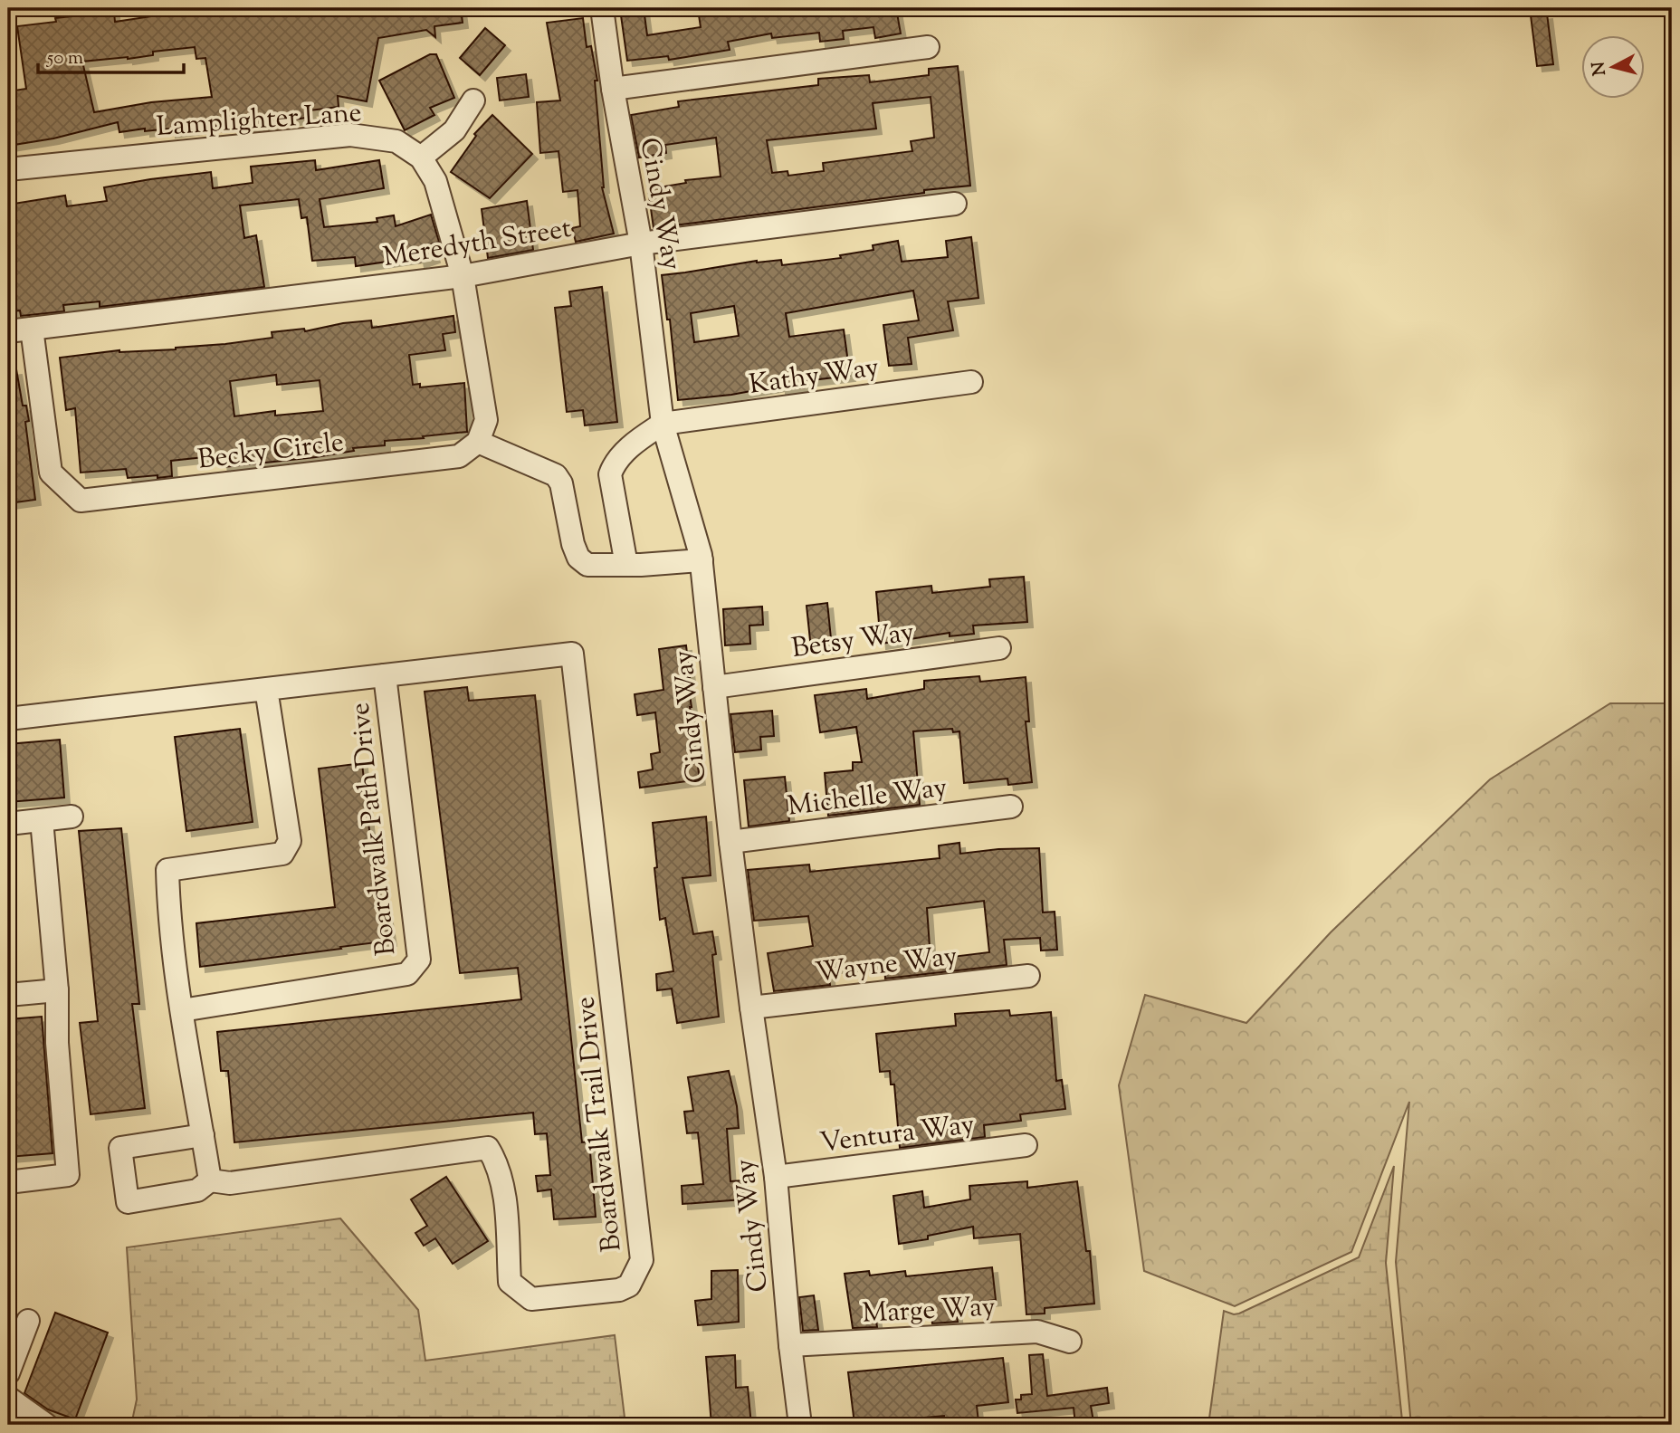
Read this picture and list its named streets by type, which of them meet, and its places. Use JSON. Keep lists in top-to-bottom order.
{
  "streets": {
    "street": [
      "Lamplighter Lane",
      "Cindy Way",
      "Meredyth Street",
      "Kathy Way",
      "Becky Circle",
      "Betsy Way",
      "Michelle Way",
      "Boardwalk Path Drive",
      "Wayne Way",
      "Boardwalk Trail Drive",
      "Ventura Way",
      "Marge Way"
    ]
  },
  "crossings": [
    ["Cindy Way", "Meredyth Street"],
    ["Cindy Way", "Kathy Way"],
    ["Cindy Way", "Betsy Way"],
    ["Cindy Way", "Michelle Way"],
    ["Cindy Way", "Wayne Way"],
    ["Cindy Way", "Ventura Way"],
    ["Cindy Way", "Marge Way"],
    ["Meredyth Street", "Becky Circle"],
    ["Boardwalk Path Drive", "Boardwalk Trail Drive"]
  ],
  "scale_bar": "50 m",
  "north": "left"
}
